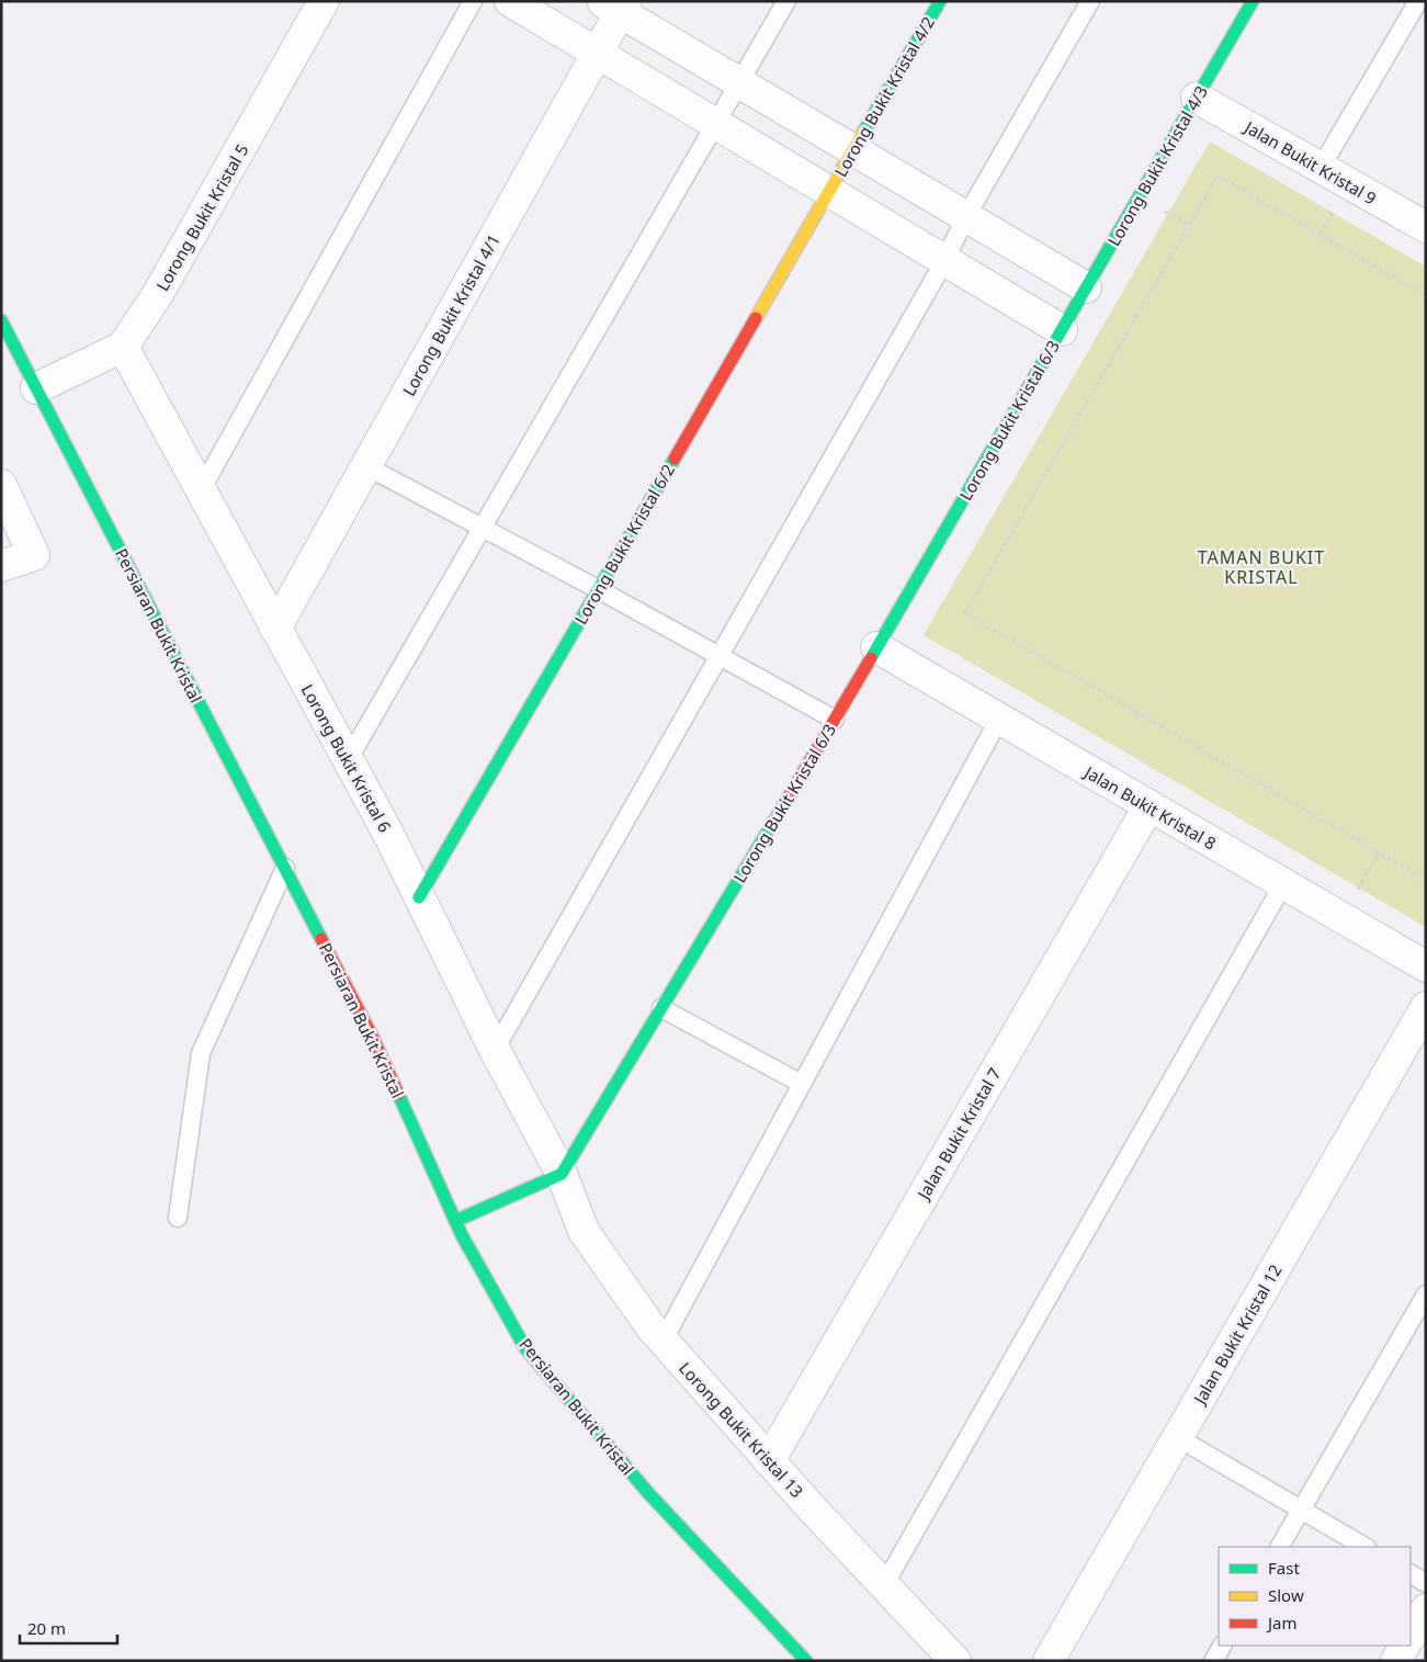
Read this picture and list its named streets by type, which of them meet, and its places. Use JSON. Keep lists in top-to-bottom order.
{
  "streets": {
    "street": [
      "Lorong Bukit Kristal 4/2",
      "Jalan Bukit Kristal 9",
      "Lorong Bukit Kristal 4/3",
      "Lorong Bukit Kristal 5",
      "Lorong Bukit Kristal 4/1",
      "Lorong Bukit Kristal 6/3",
      "Lorong Bukit Kristal 6/2",
      "Persiaran Bukit Kristal",
      "Lorong Bukit Kristal 6",
      "Jalan Bukit Kristal 8",
      "Jalan Bukit Kristal 7",
      "Jalan Bukit Kristal 12",
      "Lorong Bukit Kristal 13"
    ]
  },
  "crossings": [
    ["Lorong Bukit Kristal 4/2", "Lorong Bukit Kristal 6/2"],
    ["Jalan Bukit Kristal 9", "Lorong Bukit Kristal 4/3"],
    ["Lorong Bukit Kristal 4/3", "Lorong Bukit Kristal 6/3"],
    ["Lorong Bukit Kristal 5", "Lorong Bukit Kristal 6"],
    ["Lorong Bukit Kristal 4/1", "Lorong Bukit Kristal 6"],
    ["Lorong Bukit Kristal 6/3", "Lorong Bukit Kristal 6"],
    ["Lorong Bukit Kristal 6/3", "Jalan Bukit Kristal 8"],
    ["Lorong Bukit Kristal 6/3", "Lorong Bukit Kristal 13"],
    ["Lorong Bukit Kristal 6/2", "Lorong Bukit Kristal 6"],
    ["Lorong Bukit Kristal 6", "Lorong Bukit Kristal 13"],
    ["Jalan Bukit Kristal 8", "Jalan Bukit Kristal 7"],
    ["Jalan Bukit Kristal 7", "Lorong Bukit Kristal 13"]
  ],
  "districts": ["TAMAN BUKIT KRISTAL"],
  "legend": ["Fast", "Slow", "Jam"],
  "scale_bar": "20 m"
}
